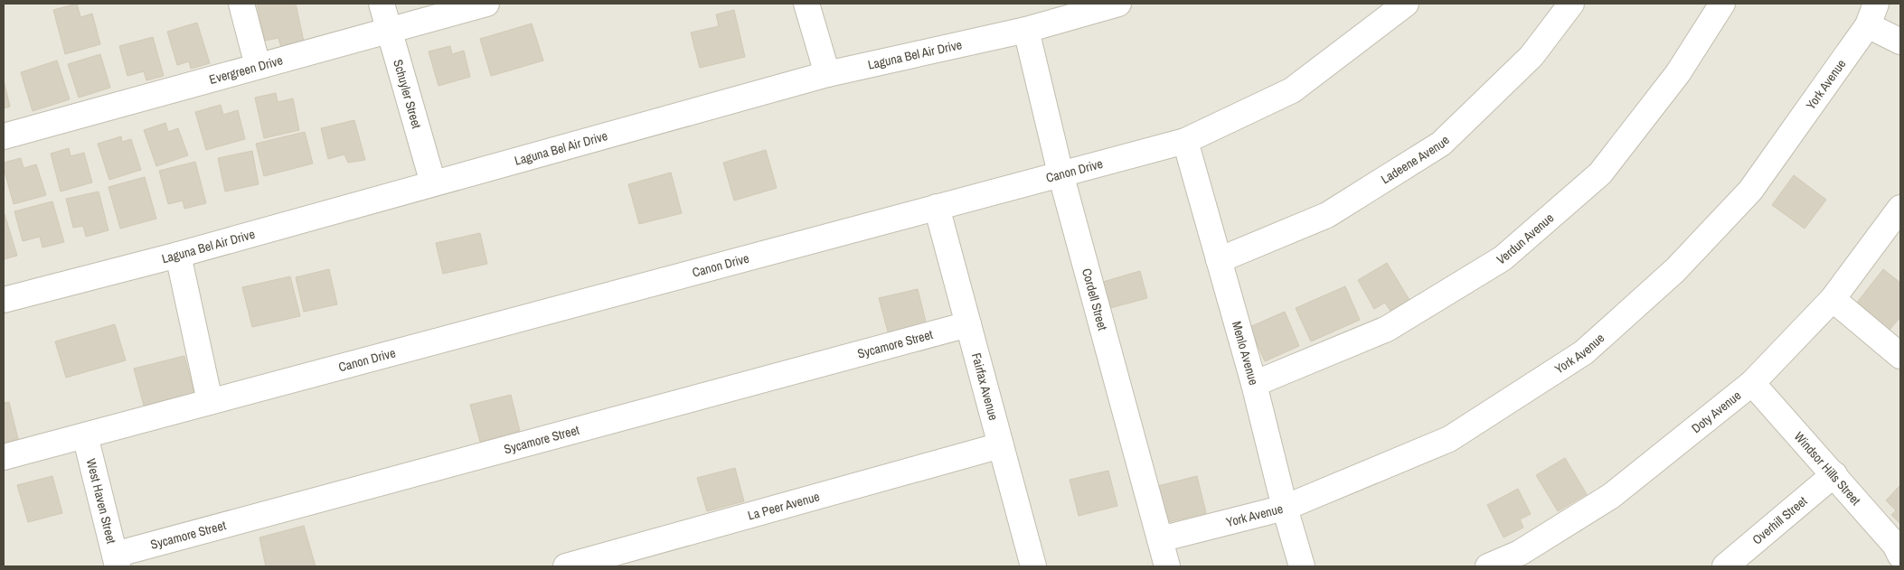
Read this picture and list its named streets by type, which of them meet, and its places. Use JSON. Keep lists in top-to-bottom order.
{
  "streets": {
    "street": [
      "Laguna Bel Air Drive",
      "Evergreen Drive",
      "York Avenue",
      "Schuyler Street",
      "Ladeene Avenue",
      "Canon Drive",
      "Verdun Avenue",
      "Cordell Street",
      "Sycamore Street",
      "Menlo Avenue",
      "Fairfax Avenue",
      "Doty Avenue",
      "Windsor Hills Street",
      "West Haven Street",
      "La Peer Avenue",
      "Overhill Street"
    ]
  },
  "crossings": [
    ["Laguna Bel Air Drive", "Schuyler Street"],
    ["Laguna Bel Air Drive", "Cordell Street"],
    ["Evergreen Drive", "Schuyler Street"],
    ["York Avenue", "Cordell Street"],
    ["York Avenue", "Menlo Avenue"],
    ["Ladeene Avenue", "Menlo Avenue"],
    ["Canon Drive", "Cordell Street"],
    ["Canon Drive", "Menlo Avenue"],
    ["Canon Drive", "Fairfax Avenue"],
    ["Canon Drive", "West Haven Street"],
    ["Verdun Avenue", "Menlo Avenue"],
    ["Sycamore Street", "Fairfax Avenue"],
    ["Sycamore Street", "West Haven Street"],
    ["Fairfax Avenue", "La Peer Avenue"],
    ["Doty Avenue", "Windsor Hills Street"],
    ["Windsor Hills Street", "Overhill Street"]
  ]
}
